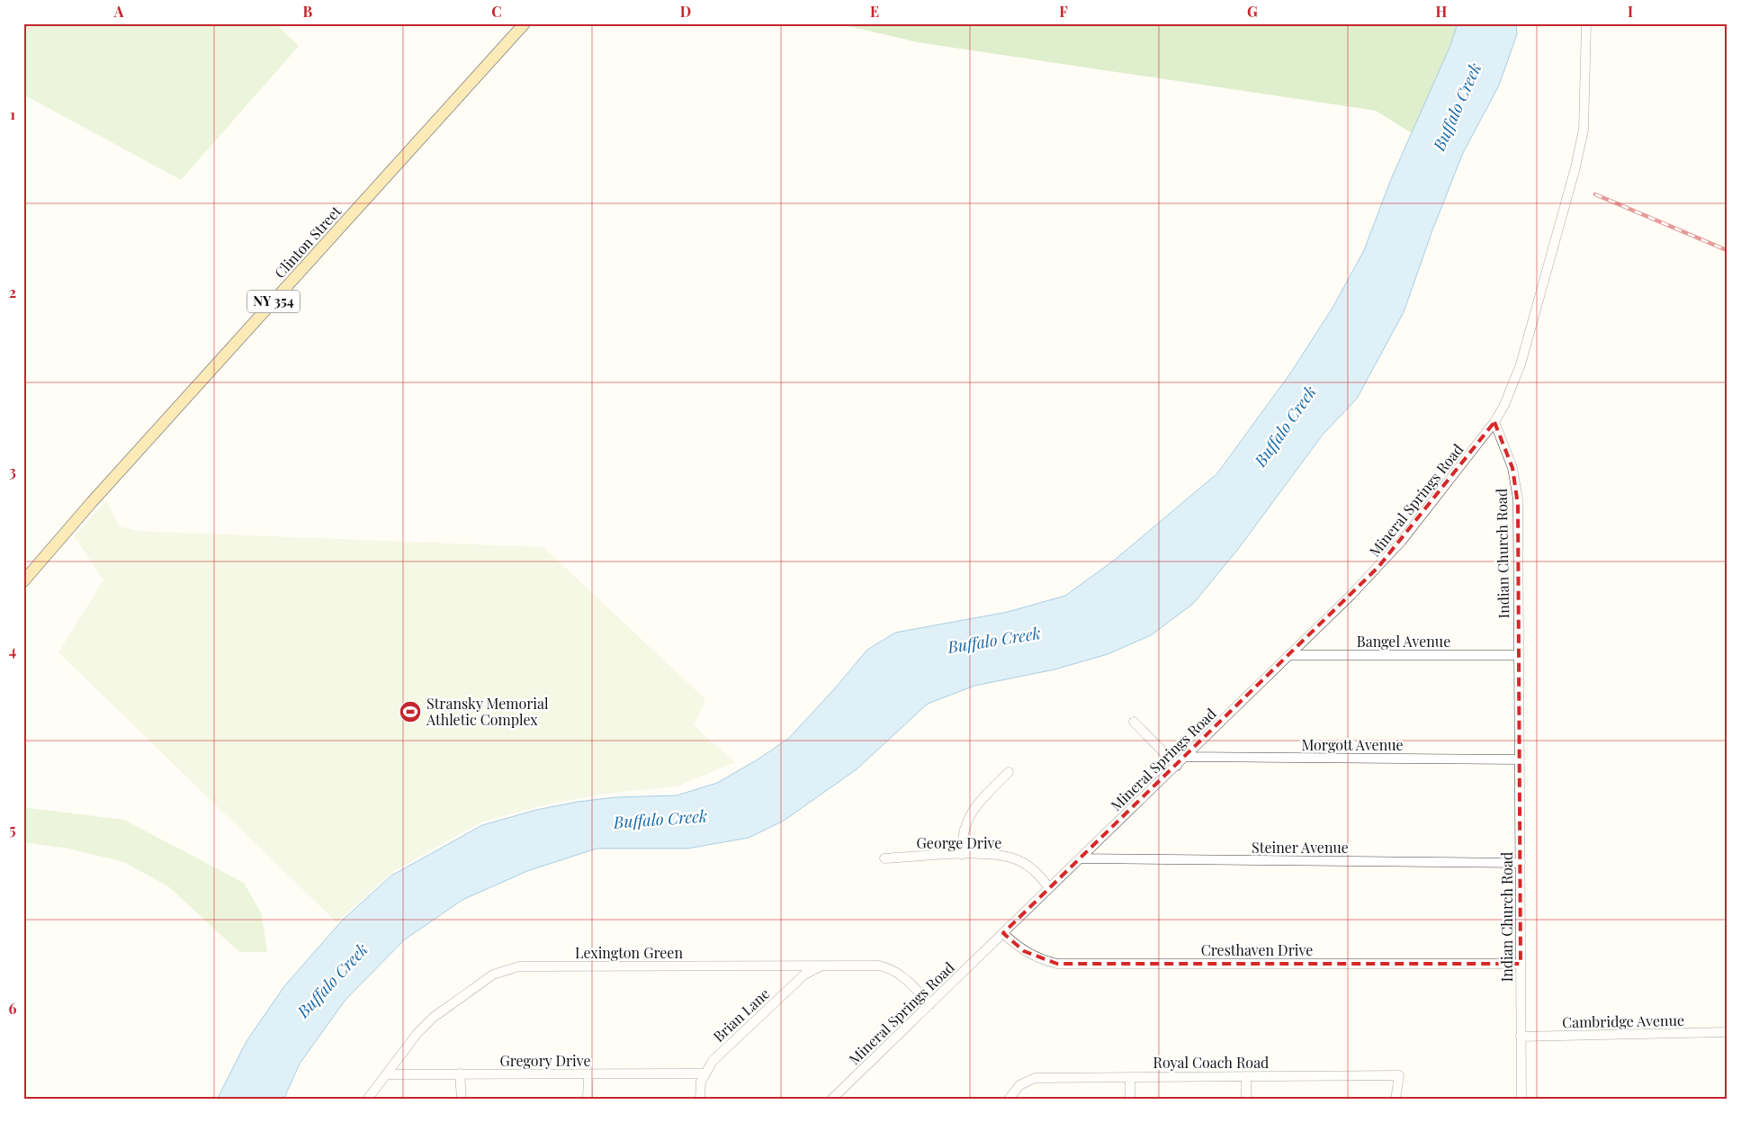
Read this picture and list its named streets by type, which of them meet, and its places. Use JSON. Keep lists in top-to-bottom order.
{
  "streets": {
    "main road": ["Clinton Street", "NY 354"],
    "street": [
      "Mineral Springs Road",
      "Indian Church Road",
      "Bangel Avenue",
      "Morgott Avenue",
      "George Drive",
      "Steiner Avenue",
      "Cresthaven Drive",
      "Lexington Green",
      "Brian Lane",
      "Cambridge Avenue",
      "Gregory Drive",
      "Royal Coach Road"
    ]
  },
  "crossings": [
    ["Mineral Springs Road", "Indian Church Road"],
    ["Mineral Springs Road", "Bangel Avenue"],
    ["Mineral Springs Road", "Morgott Avenue"],
    ["Mineral Springs Road", "George Drive"],
    ["Mineral Springs Road", "Steiner Avenue"],
    ["Mineral Springs Road", "Cresthaven Drive"],
    ["Mineral Springs Road", "Lexington Green"],
    ["Indian Church Road", "Bangel Avenue"],
    ["Indian Church Road", "Morgott Avenue"],
    ["Indian Church Road", "Steiner Avenue"],
    ["Indian Church Road", "Cresthaven Drive"],
    ["Indian Church Road", "Cambridge Avenue"],
    ["Lexington Green", "Brian Lane"],
    ["Lexington Green", "Gregory Drive"],
    ["Brian Lane", "Gregory Drive"]
  ],
  "water": ["Buffalo Creek"],
  "places": {
    "sports": ["Stransky Memorial Athletic Complex"]
  },
  "grid": {
    "columns": [
      "A",
      "B",
      "C",
      "D",
      "E",
      "F",
      "G",
      "H",
      "I"
    ],
    "rows": [
      "1",
      "2",
      "3",
      "4",
      "5",
      "6"
    ]
  }
}
